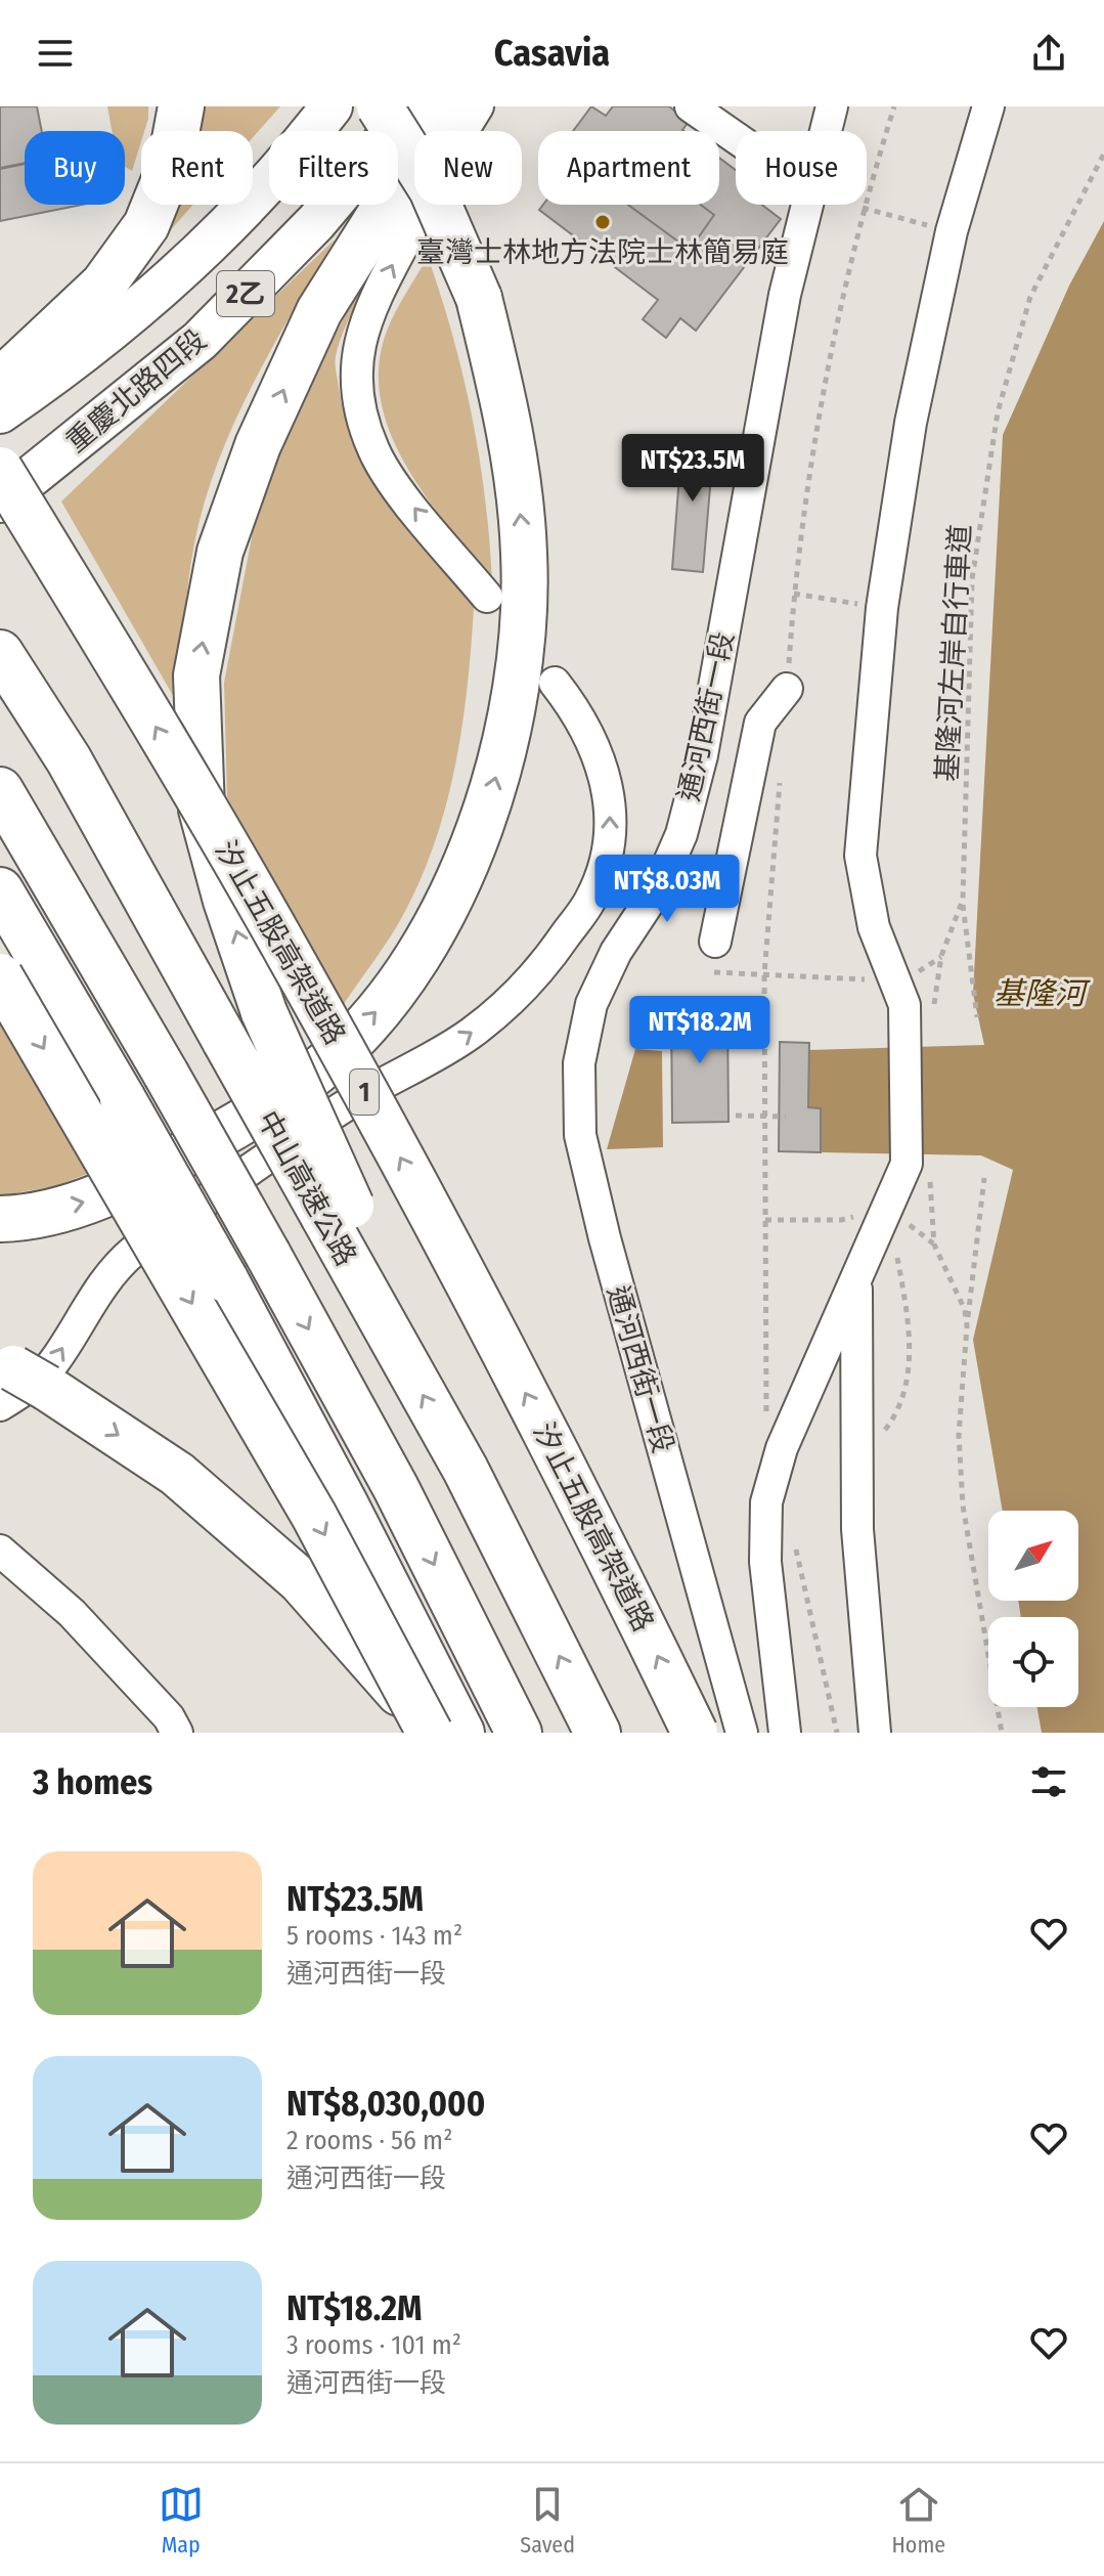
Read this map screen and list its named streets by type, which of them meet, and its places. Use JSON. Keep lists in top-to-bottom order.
{
  "streets": {
    "highway": ["汐止五股高架道路", "1", "中山高速公路"],
    "main road": ["2乙", "重慶北路四段"],
    "street": ["通河西街一段"],
    "path": ["基隆河左岸自行車道"]
  },
  "water": ["基隆河"],
  "places": ["臺灣士林地方法院士林簡易庭"],
  "north": "top right",
  "page": {
    "header": "Casavia",
    "chip": [
      "Buy",
      "Rent",
      "Filters",
      "New",
      "Apartment",
      "House"
    ],
    "price": ["NT$23.5M", "NT$8.03M", "NT$18.2M"],
    "heading": "3 homes",
    "list": [
      {
        "name": "NT$23.5M",
        "note": "5 rooms · 143 m² · 通河西街一段"
      },
      {
        "name": "NT$8,030,000",
        "note": "2 rooms · 56 m² · 通河西街一段"
      },
      {
        "name": "NT$18.2M",
        "note": "3 rooms · 101 m² · 通河西街一段"
      }
    ],
    "tabs": ["Map", "Saved", "Home"]
  }
}
